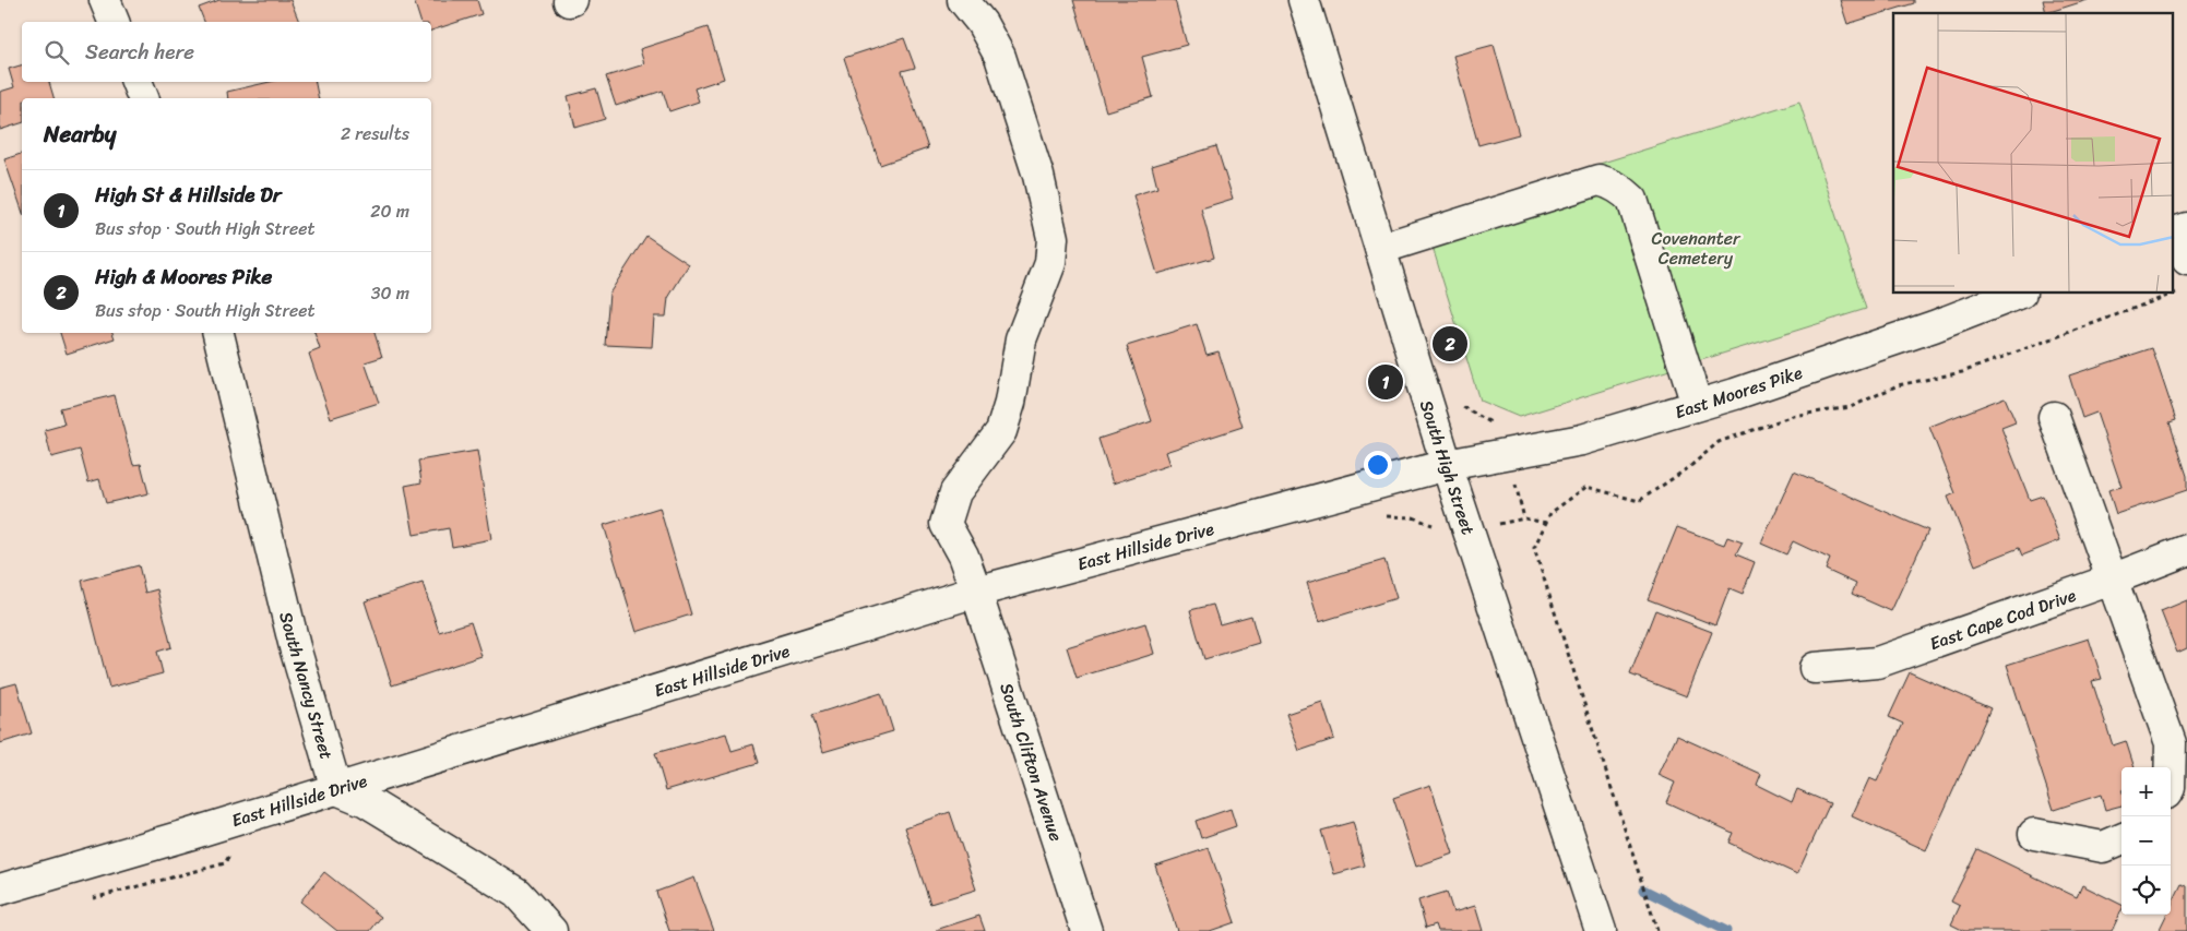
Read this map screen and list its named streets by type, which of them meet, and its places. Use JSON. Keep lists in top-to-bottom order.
{
  "streets": {
    "street": [
      "East Moores Pike",
      "South High Street",
      "East Hillside Drive",
      "East Cape Cod Drive",
      "South Nancy Street",
      "South Clifton Avenue"
    ]
  },
  "crossings": [
    ["East Moores Pike", "South High Street"],
    ["East Moores Pike", "East Hillside Drive"],
    ["South High Street", "East Hillside Drive"],
    ["East Hillside Drive", "South Nancy Street"],
    ["East Hillside Drive", "South Clifton Avenue"]
  ],
  "parks": ["Covenanter Cemetery"],
  "page": {
    "search": "Search here",
    "heading": ["Nearby", "2 results"],
    "list": [
      {
        "mark": "1",
        "name": "High St & Hillside Dr",
        "note": "Bus stop · South High Street",
        "value": "20 m"
      },
      {
        "mark": "2",
        "name": "High & Moores Pike",
        "note": "Bus stop · South High Street",
        "value": "30 m"
      }
    ],
    "pins": ["2", "1"],
    "map_buttons": ["+", "−"]
  }
}
